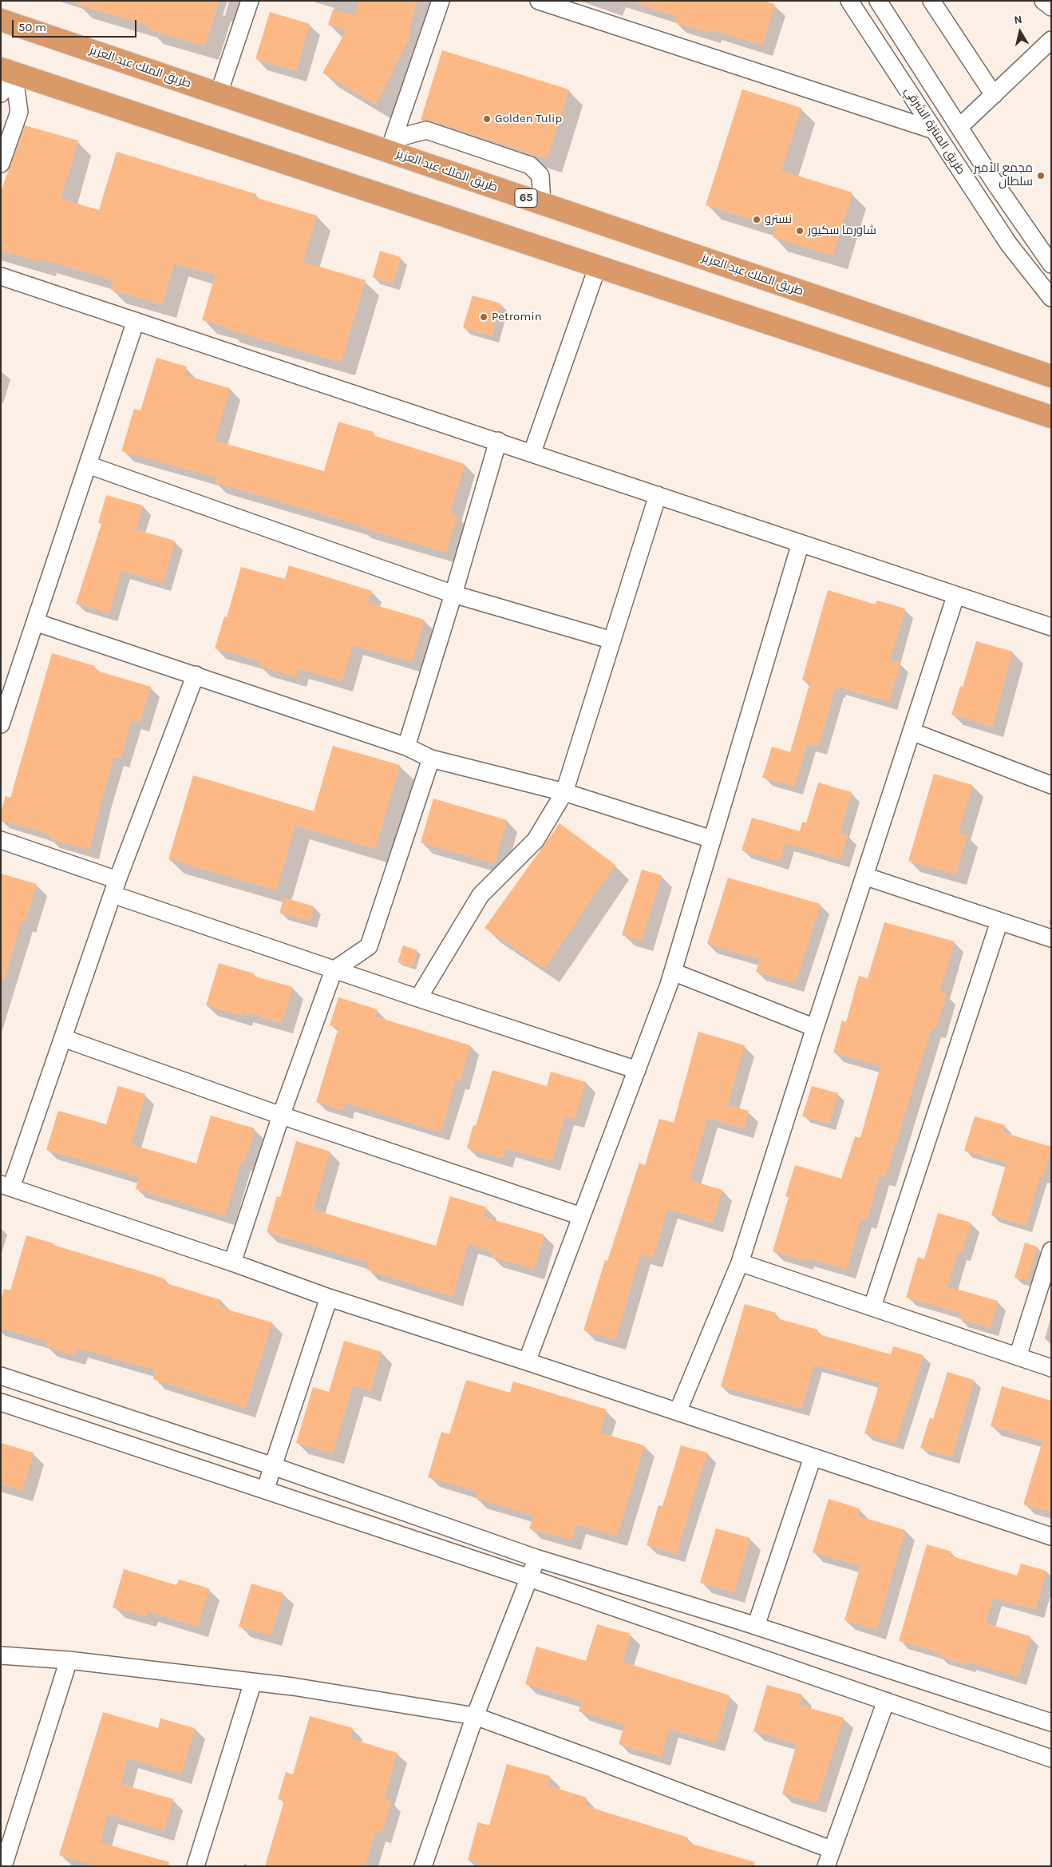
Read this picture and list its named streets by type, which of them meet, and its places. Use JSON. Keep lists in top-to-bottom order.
{
  "streets": {
    "highway": ["طريق الملك عبد العزيز", "65"],
    "street": ["طريق المنتزة الشرقي"]
  },
  "places": [
    "Golden Tulip",
    "مجمع الأمير سلطان",
    "نسترو",
    "شاورما سكيور",
    "Petromin"
  ],
  "scale_bar": "50 m",
  "north": "top"
}
